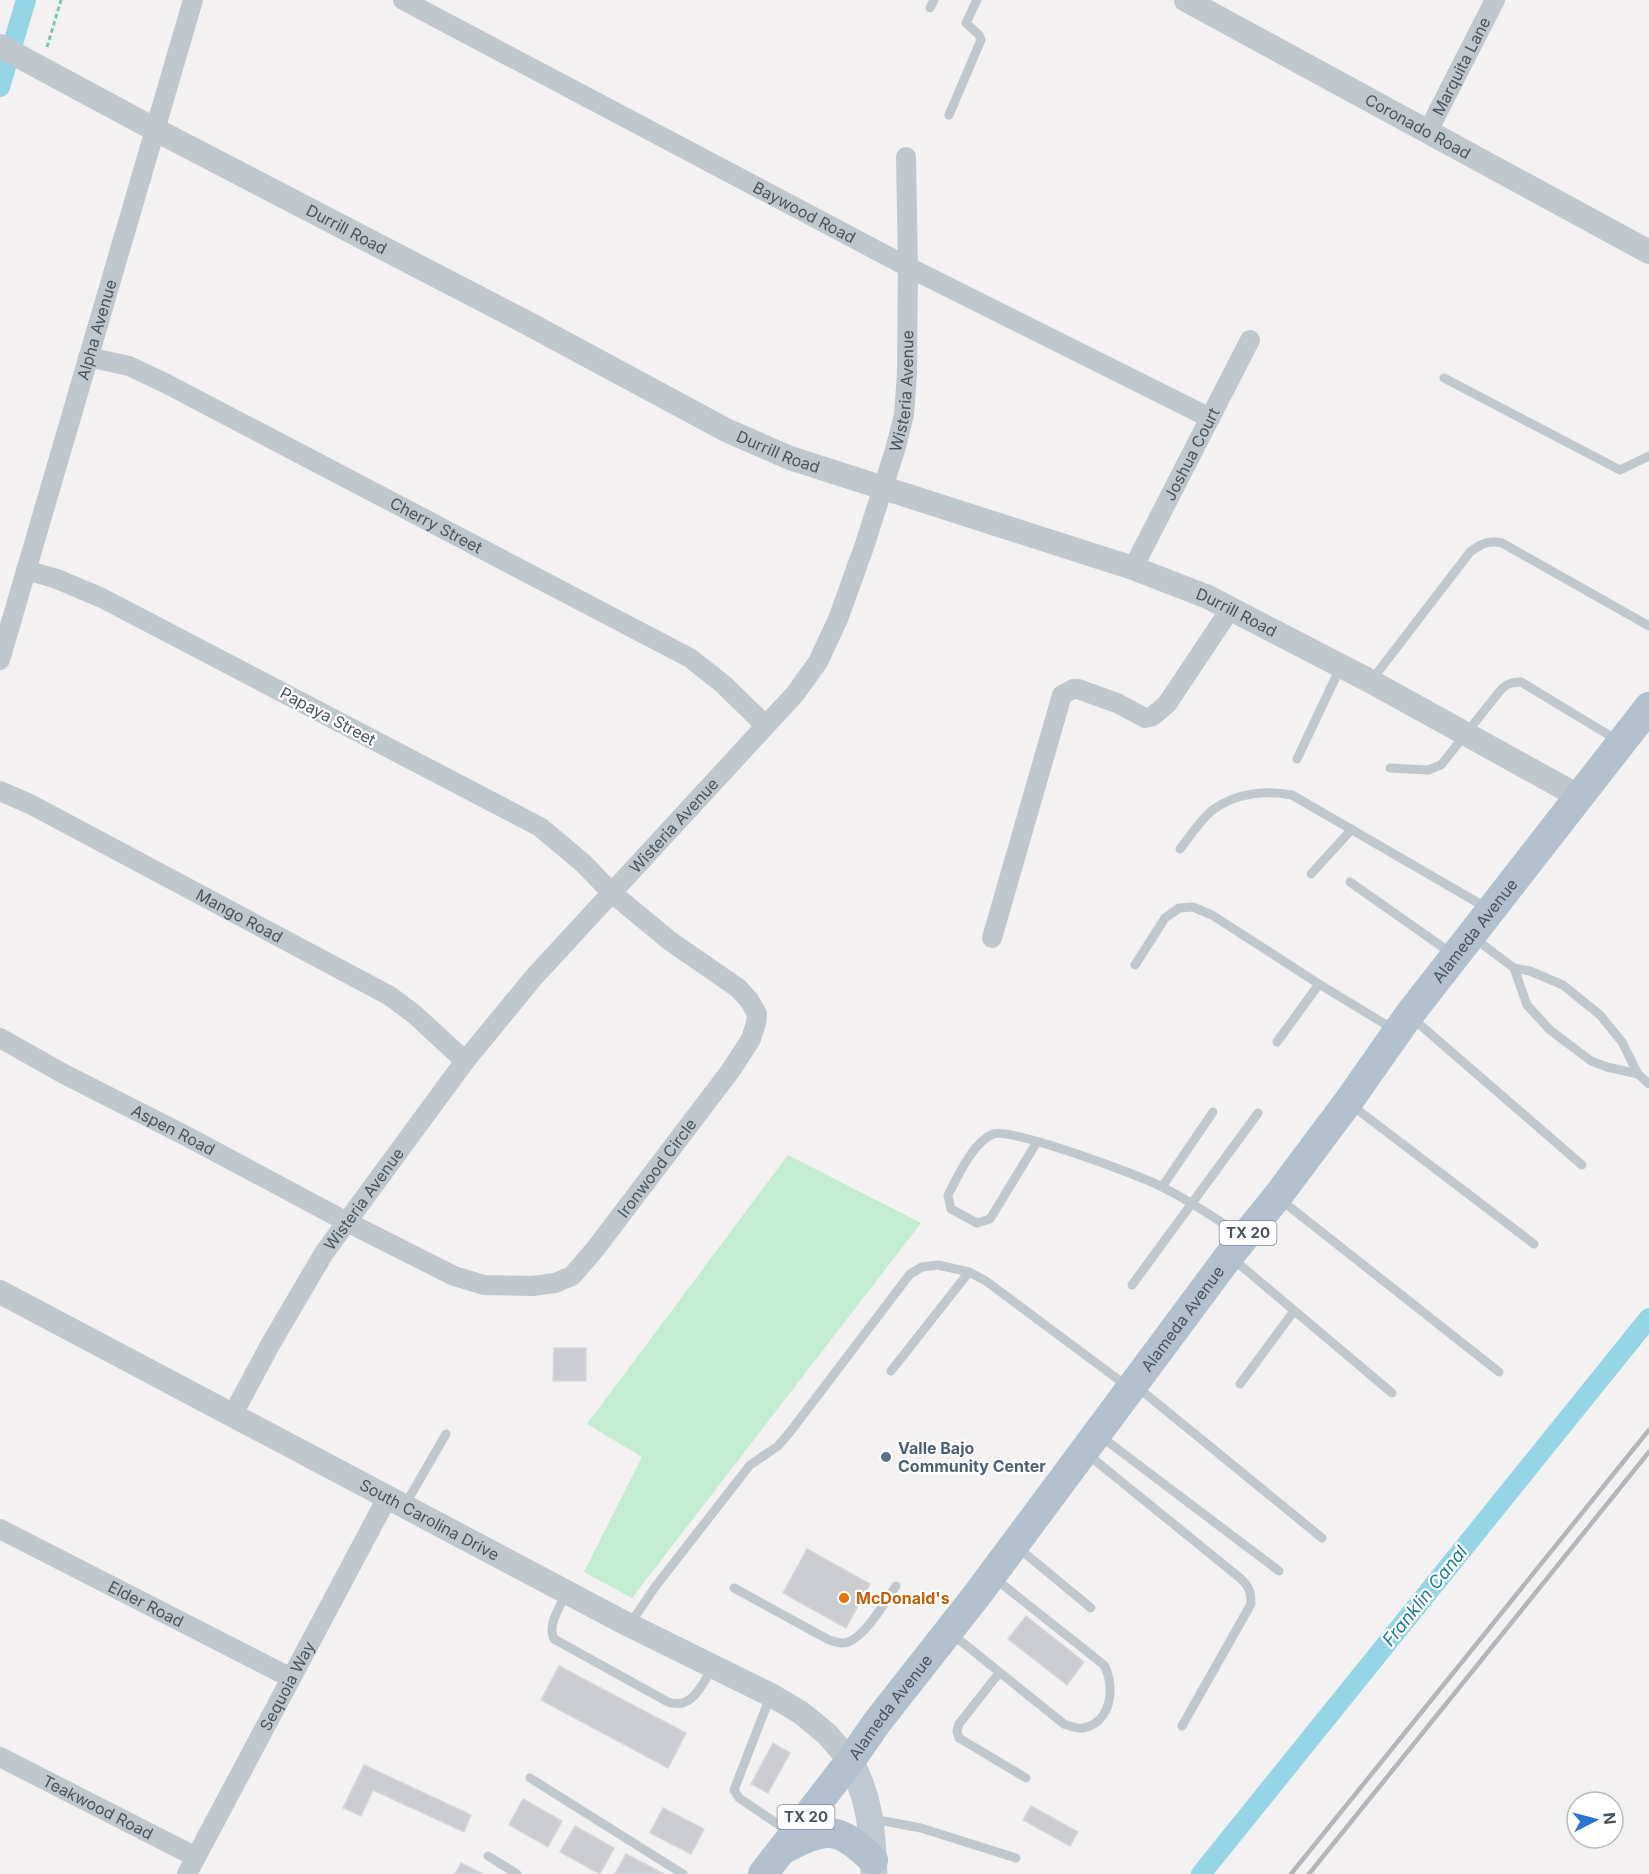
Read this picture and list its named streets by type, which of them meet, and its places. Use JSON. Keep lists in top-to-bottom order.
{
  "streets": {
    "main road": ["Alameda Avenue", "TX 20"],
    "street": [
      "Marquita Lane",
      "Coronado Road",
      "Baywood Road",
      "Durrill Road",
      "Alpha Avenue",
      "Wisteria Avenue",
      "Joshua Court",
      "Cherry Street",
      "Papaya Street",
      "Mango Road",
      "Aspen Road",
      "Ironwood Circle",
      "South Carolina Drive",
      "Elder Road",
      "Sequoia Way",
      "Teakwood Road"
    ]
  },
  "crossings": [
    ["Marquita Lane", "Coronado Road"],
    ["Baywood Road", "Wisteria Avenue"],
    ["Baywood Road", "Joshua Court"],
    ["Durrill Road", "Alpha Avenue"],
    ["Durrill Road", "Wisteria Avenue"],
    ["Durrill Road", "Joshua Court"],
    ["Durrill Road", "Alameda Avenue"],
    ["Alpha Avenue", "Cherry Street"],
    ["Alpha Avenue", "Papaya Street"],
    ["Wisteria Avenue", "Cherry Street"],
    ["Wisteria Avenue", "Papaya Street"],
    ["Wisteria Avenue", "Mango Road"],
    ["Wisteria Avenue", "Aspen Road"],
    ["Wisteria Avenue", "Ironwood Circle"],
    ["Wisteria Avenue", "South Carolina Drive"],
    ["Papaya Street", "Ironwood Circle"],
    ["Alameda Avenue", "South Carolina Drive"],
    ["Aspen Road", "Ironwood Circle"],
    ["South Carolina Drive", "Sequoia Way"],
    ["Elder Road", "Sequoia Way"],
    ["Sequoia Way", "Teakwood Road"]
  ],
  "water": ["Franklin Canal"],
  "places": ["Valle Bajo Community Center", "McDonald's"],
  "north": "right"
}
